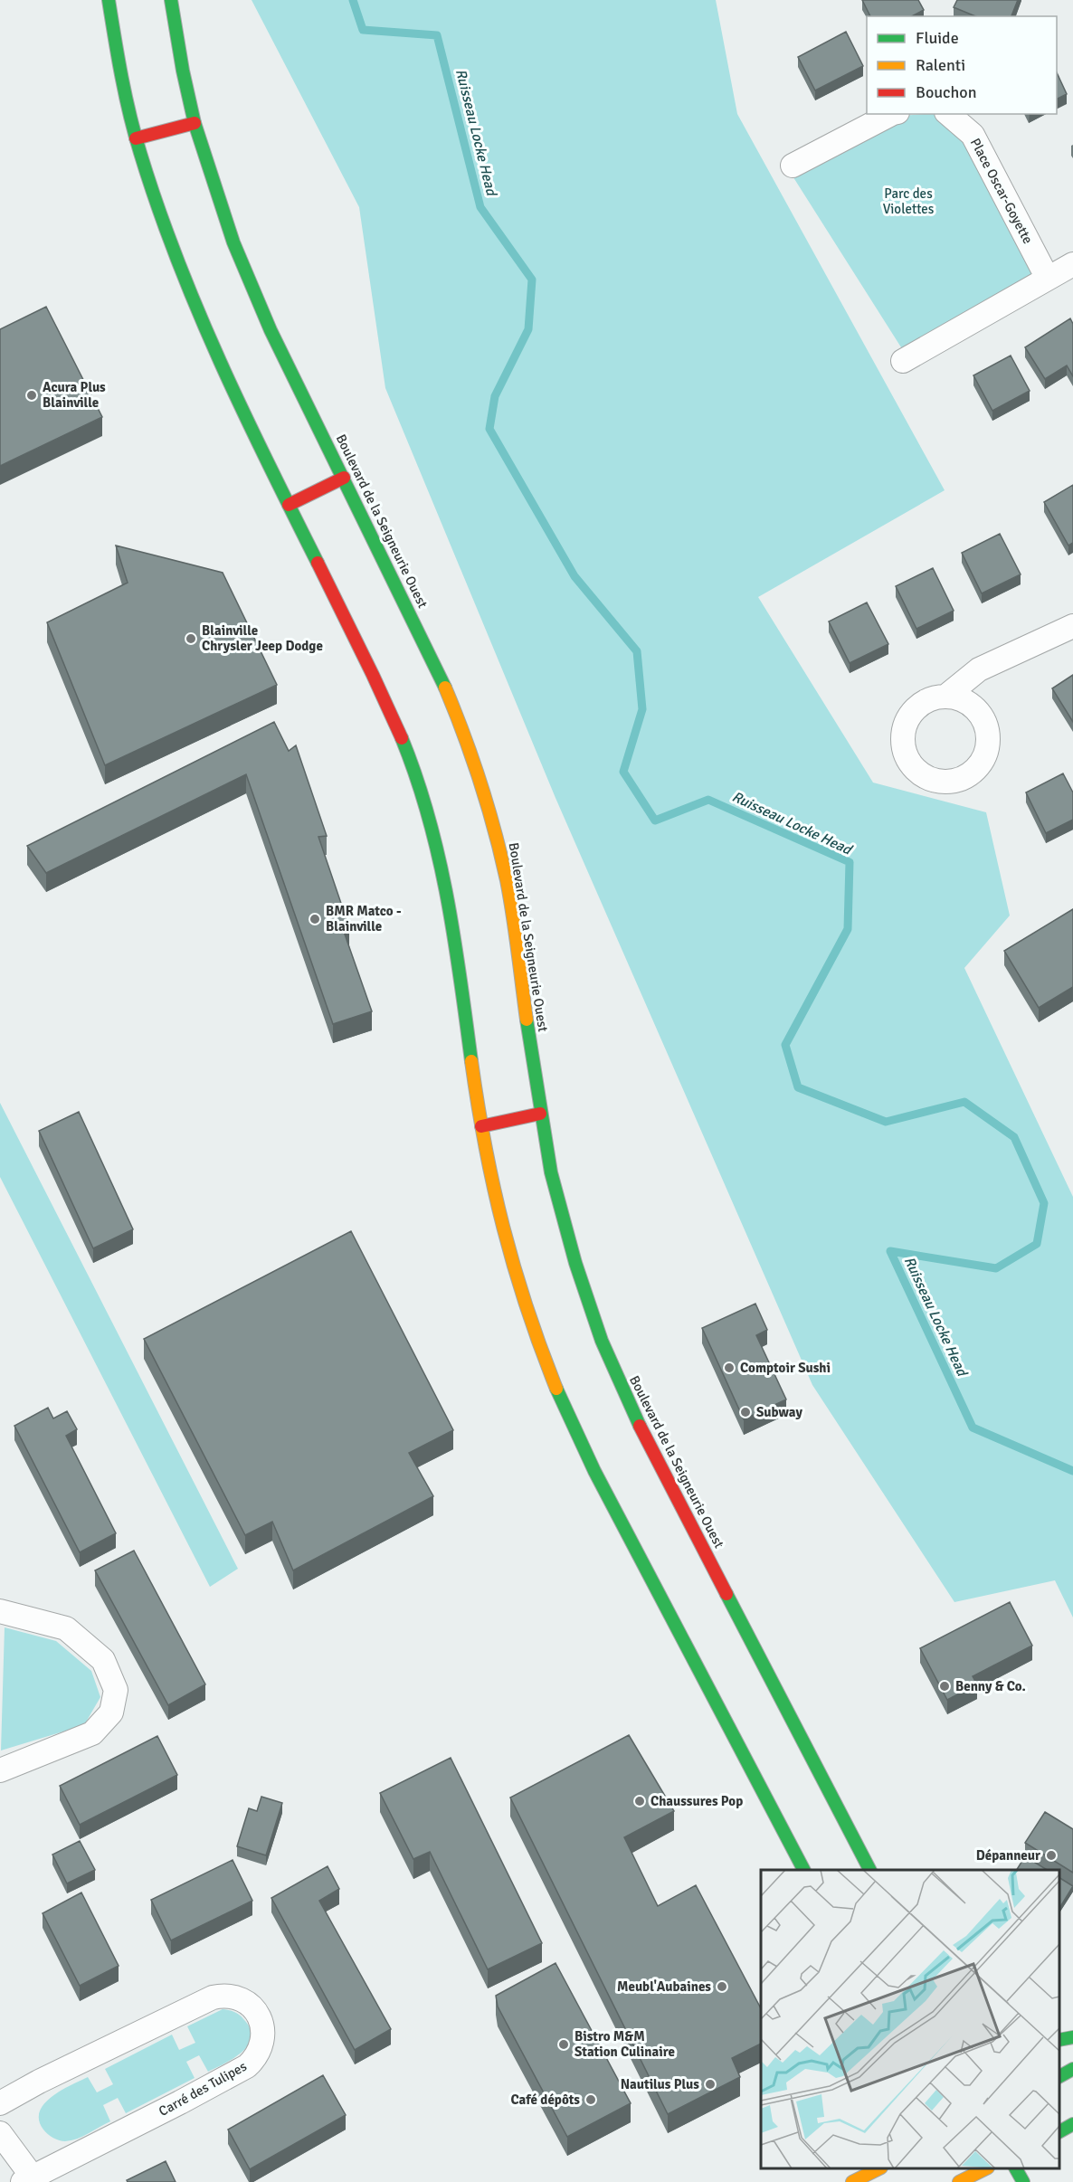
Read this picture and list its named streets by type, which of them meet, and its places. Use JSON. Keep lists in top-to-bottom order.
{
  "streets": {
    "main road": ["Boulevard de la Seigneurie Ouest"],
    "street": ["Place Oscar-Goyette", "Carré des Tulipes"]
  },
  "water": ["Ruisseau Locke Head"],
  "parks": ["Parc des Violettes"],
  "places": [
    "Acura Plus Blainville",
    "Blainville Chrysler Jeep Dodge",
    "BMR Matco - Blainville",
    "Comptoir Sushi",
    "Subway",
    "Benny & Co.",
    "Chaussures Pop",
    "Dépanneur",
    "Meubl'Aubaines",
    "Bistro M&M Station Culinaire",
    "Nautilus Plus",
    "Café dépôts"
  ],
  "legend": ["Fluide", "Ralenti", "Bouchon"]
}
